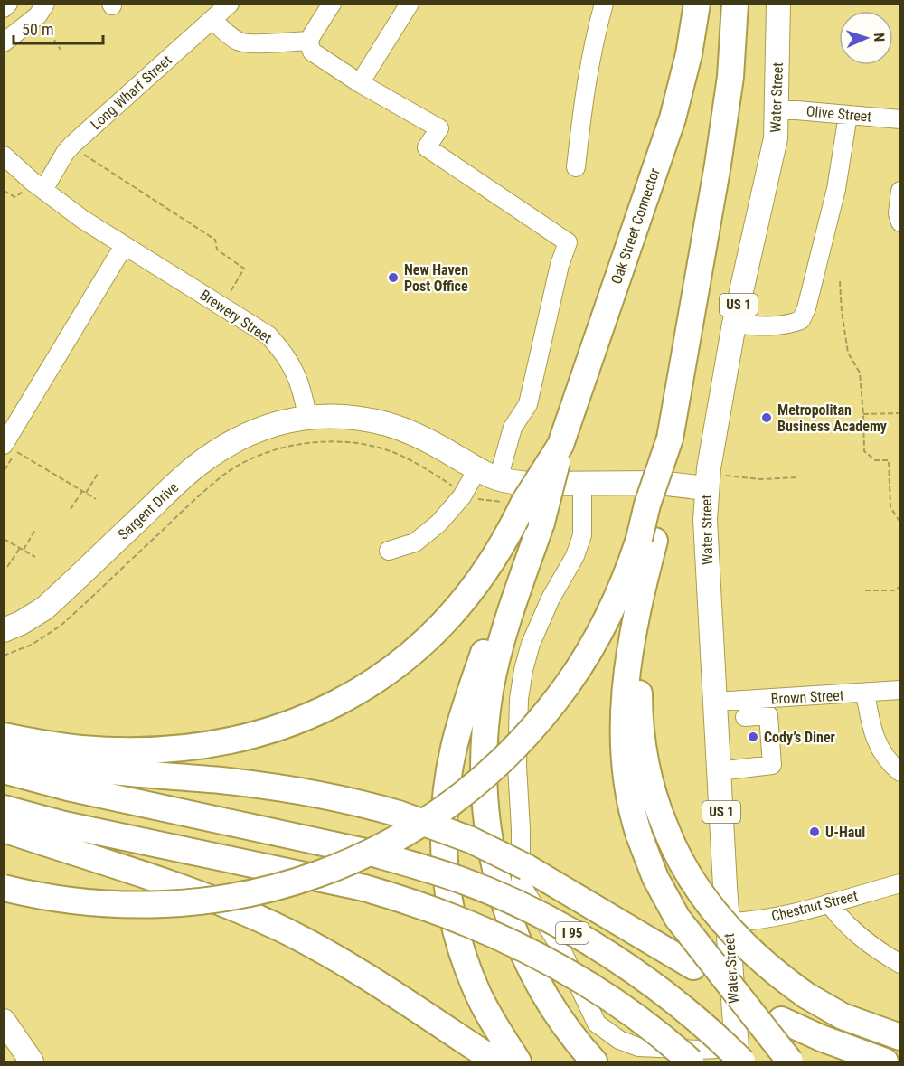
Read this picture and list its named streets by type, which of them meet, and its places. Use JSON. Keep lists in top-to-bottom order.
{
  "streets": {
    "highway": ["Oak Street Connector", "I 95"],
    "main road": ["Water Street", "US 1", "Sargent Drive"],
    "street": [
      "Long Wharf Street",
      "Olive Street",
      "Brewery Street",
      "Brown Street",
      "Chestnut Street"
    ]
  },
  "crossings": [
    ["Long Wharf Street", "Brewery Street"],
    ["Water Street", "Olive Street"],
    ["Water Street", "Brown Street"],
    ["Water Street", "Chestnut Street"],
    ["Water Street", "I 95"],
    ["Brewery Street", "Sargent Drive"]
  ],
  "places": [
    "New Haven Post Office",
    "Metropolitan Business Academy",
    "Cody’s Diner",
    "U-Haul"
  ],
  "scale_bar": "50 m",
  "north": "right"
}
